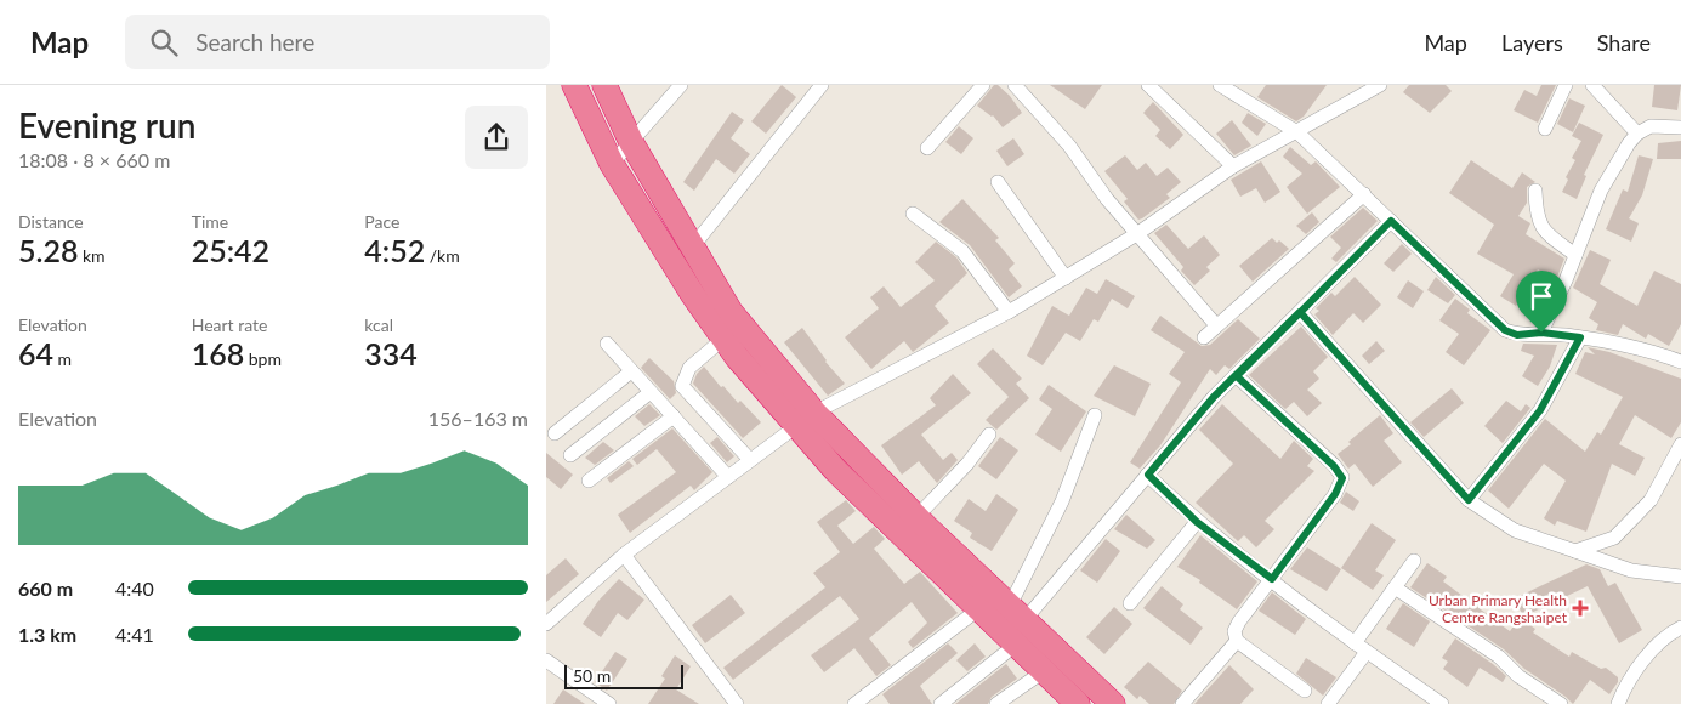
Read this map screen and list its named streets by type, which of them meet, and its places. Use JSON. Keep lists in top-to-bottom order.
{
  "places": {
    "health": ["Urban Primary Health Centre Rangshaipet"]
  },
  "scale_bar": "50 m",
  "page": {
    "header": "Map",
    "search": "Search here",
    "nav": ["Map", "Layers", "Share"],
    "heading": ["Evening run", "18:08 · 8 × 660 m"],
    "stats": [
      ["Distance", "5.28 km"],
      ["Time", "25:42"],
      ["Pace", "4:52 /km"],
      ["Elevation", "64 m"],
      ["Heart rate", "168 bpm"],
      ["kcal", "334"]
    ],
    "chart": ["Elevation", "156–163 m"],
    "list": [
      {
        "name": "660 m",
        "note": "4:40"
      },
      {
        "name": "1.3 km",
        "note": "4:41"
      }
    ],
    "scale": "50 m"
  }
}
